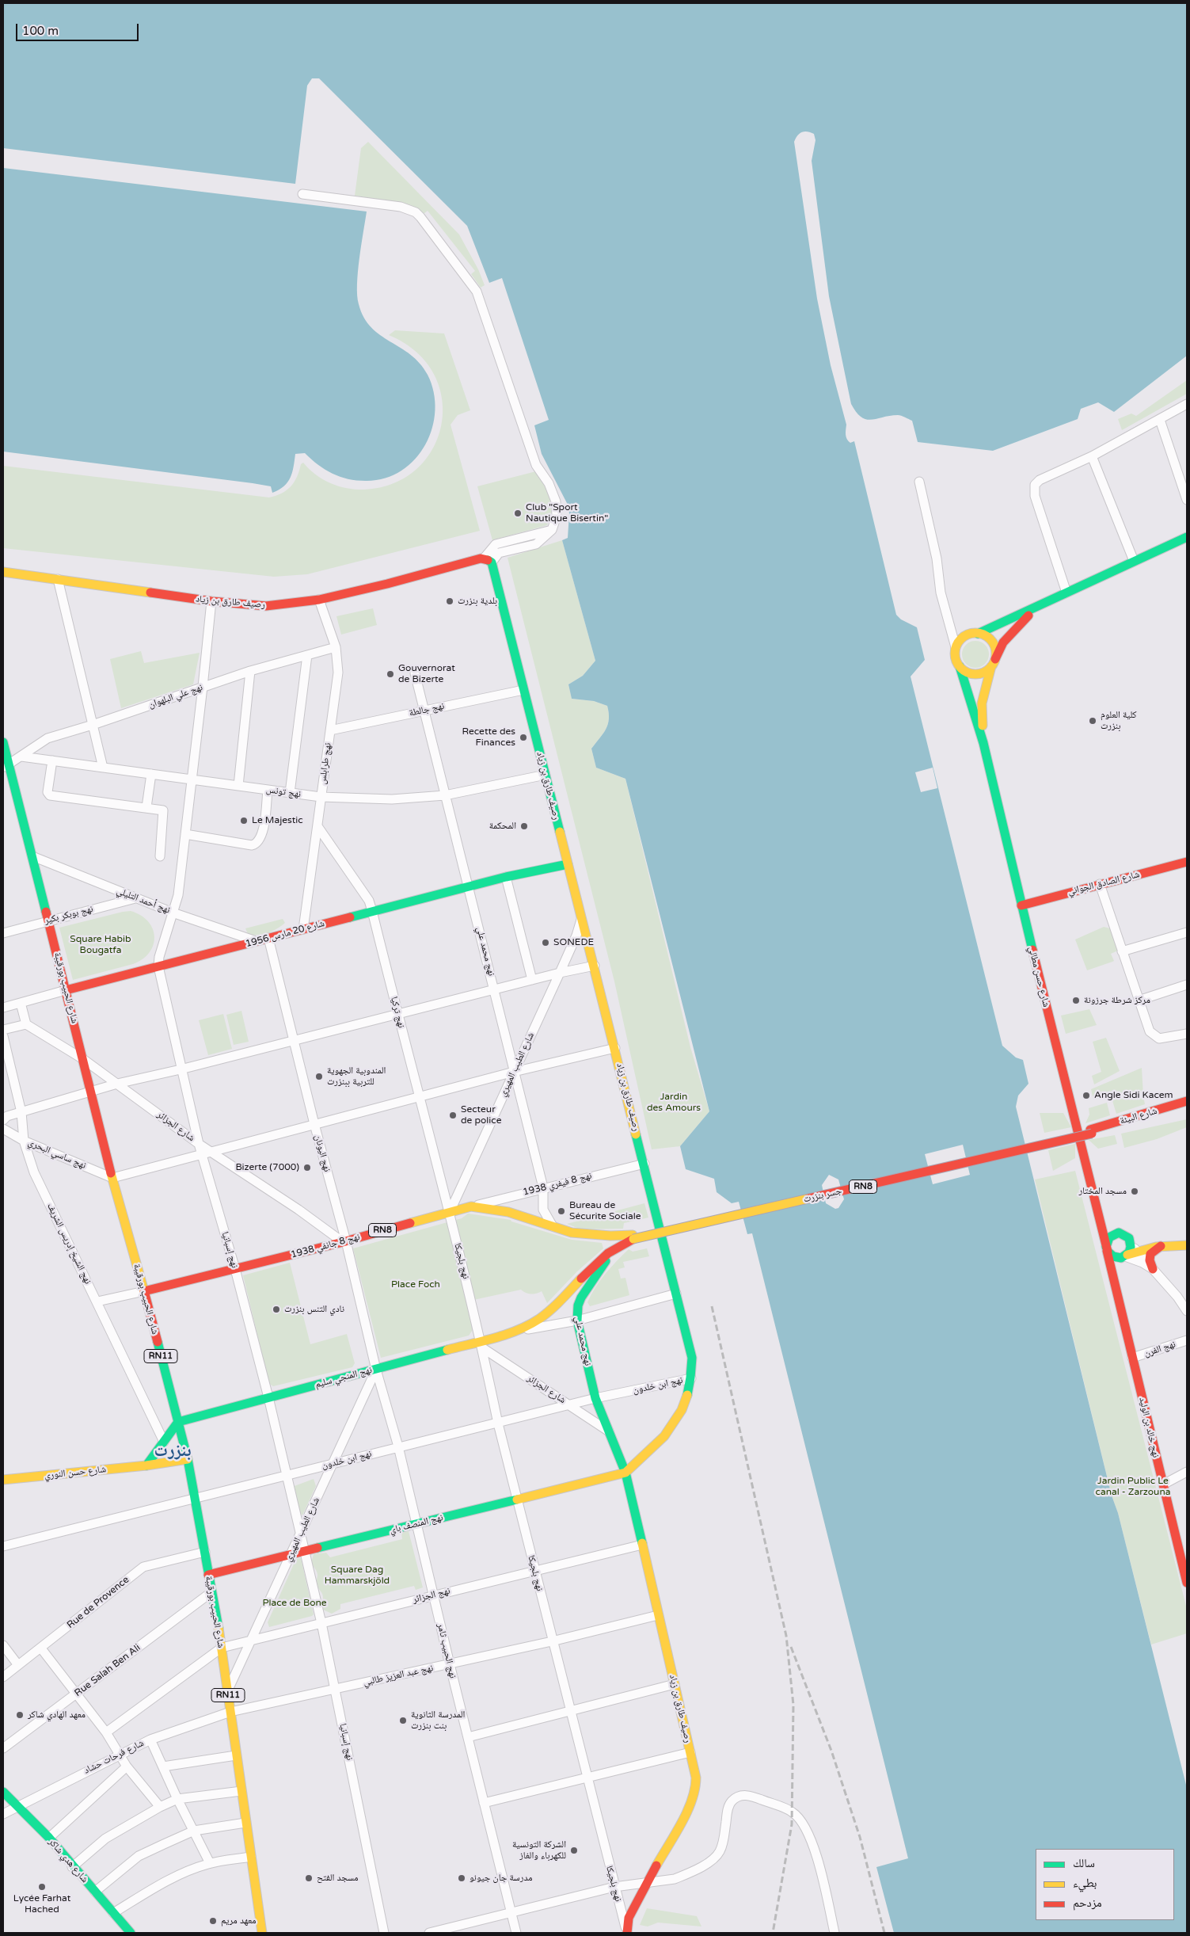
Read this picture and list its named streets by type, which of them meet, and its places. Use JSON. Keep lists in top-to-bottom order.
{
  "streets": {
    "main road": [
      "رصيف طارق بن زياد",
      "شارع الصادق الجواني",
      "شارع 20 مارس 1956",
      "نهج محمد علي",
      "شارع حسن مطالي",
      "شارع الحبيب بورقيبة",
      "شارع البيئة",
      "RN8",
      "جسر بنزرت",
      "نهج 8 جانفي 1938",
      "RN11",
      "نهج المنجي سليم",
      "نهج خالد بن الوليد",
      "شارع حسن النوري",
      "نهج المنصف باي",
      "شارع هدي شاكر"
    ],
    "street": [
      "نهج علي البلهوان",
      "نهج جالطة",
      "نهج طرابلس",
      "نهج تونس",
      "نهج أحمد التليلي",
      "نهج بوبكر بكير",
      "نهج تركيا",
      "شارع الطيب المهيري",
      "شارع الجزائر",
      "نهج اليونان",
      "نهج ساسي البحري",
      "نهج 8 فيفري 1938",
      "نهج الشيخ إدريس الشريف",
      "نهج إسبانيا",
      "نهج بلجيكا",
      "نهج الفرن",
      "نهج ابن خلدون",
      "نهج الجزائر",
      "Rue de Provence",
      "نهج الحبيب ثامر",
      "Rue Salah Ben Ali",
      "نهج عبد العزيز طالبي",
      "شارع فرحات حشاد"
    ]
  },
  "crossings": [
    ["رصيف طارق بن زياد", "نهج جالطة"],
    ["رصيف طارق بن زياد", "نهج طرابلس"],
    ["رصيف طارق بن زياد", "نهج تونس"],
    ["رصيف طارق بن زياد", "شارع 20 مارس 1956"],
    ["رصيف طارق بن زياد", "نهج محمد علي"],
    ["رصيف طارق بن زياد", "شارع الطيب المهيري"],
    ["رصيف طارق بن زياد", "شارع الجزائر"],
    ["رصيف طارق بن زياد", "نهج 8 فيفري 1938"],
    ["رصيف طارق بن زياد", "نهج بلجيكا"],
    ["رصيف طارق بن زياد", "نهج المنجي سليم"],
    ["رصيف طارق بن زياد", "نهج ابن خلدون"],
    ["رصيف طارق بن زياد", "نهج المنصف باي"],
    ["رصيف طارق بن زياد", "نهج الجزائر"],
    ["رصيف طارق بن زياد", "نهج عبد العزيز طالبي"],
    ["نهج علي البلهوان", "نهج طرابلس"],
    ["نهج علي البلهوان", "نهج تونس"],
    ["نهج علي البلهوان", "شارع الحبيب بورقيبة"],
    ["نهج جالطة", "نهج طرابلس"],
    ["نهج جالطة", "نهج محمد علي"],
    ["نهج طرابلس", "نهج تونس"],
    ["نهج طرابلس", "شارع 20 مارس 1956"],
    ["نهج طرابلس", "نهج تركيا"],
    ["نهج تونس", "نهج محمد علي"],
    ["شارع الصادق الجواني", "شارع حسن مطالي"],
    ["نهج أحمد التليلي", "نهج بوبكر بكير"],
    ["نهج أحمد التليلي", "شارع 20 مارس 1956"],
    ["نهج أحمد التليلي", "شارع الحبيب بورقيبة"],
    ["نهج بوبكر بكير", "شارع الحبيب بورقيبة"],
    ["شارع 20 مارس 1956", "نهج محمد علي"],
    ["شارع 20 مارس 1956", "شارع الحبيب بورقيبة"],
    ["شارع 20 مارس 1956", "نهج تركيا"],
    ["شارع 20 مارس 1956", "نهج اليونان"],
    ["شارع 20 مارس 1956", "نهج إسبانيا"],
    ["نهج محمد علي", "شارع الطيب المهيري"],
    ["نهج محمد علي", "نهج 8 فيفري 1938"],
    ["نهج محمد علي", "جسر بنزرت"],
    ["نهج محمد علي", "نهج 8 جانفي 1938"],
    ["نهج محمد علي", "نهج المنجي سليم"],
    ["نهج محمد علي", "نهج ابن خلدون"],
    ["شارع حسن مطالي", "نهج خالد بن الوليد"],
    ["شارع الحبيب بورقيبة", "شارع الطيب المهيري"],
    ["شارع الحبيب بورقيبة", "شارع الجزائر"],
    ["شارع الحبيب بورقيبة", "نهج ساسي البحري"],
    ["شارع الحبيب بورقيبة", "نهج 8 جانفي 1938"],
    ["شارع الحبيب بورقيبة", "نهج المنجي سليم"],
    ["شارع الحبيب بورقيبة", "نهج ابن خلدون"],
    ["شارع الحبيب بورقيبة", "شارع حسن النوري"],
    ["شارع الحبيب بورقيبة", "نهج المنصف باي"],
    ["شارع الحبيب بورقيبة", "نهج الجزائر"],
    ["شارع الحبيب بورقيبة", "Rue de Provence"],
    ["شارع الحبيب بورقيبة", "Rue Salah Ben Ali"],
    ["شارع الحبيب بورقيبة", "نهج عبد العزيز طالبي"],
    ["شارع الحبيب بورقيبة", "شارع فرحات حشاد"],
    ["نهج تركيا", "شارع الطيب المهيري"],
    ["نهج تركيا", "نهج 8 جانفي 1938"],
    ["نهج تركيا", "نهج بلجيكا"],
    ["شارع الطيب المهيري", "نهج اليونان"],
    ["شارع الطيب المهيري", "نهج 8 جانفي 1938"],
    ["شارع الطيب المهيري", "نهج إسبانيا"],
    ["شارع الطيب المهيري", "نهج بلجيكا"],
    ["شارع الطيب المهيري", "نهج المنجي سليم"],
    ["شارع الطيب المهيري", "نهج ابن خلدون"],
    ["شارع الطيب المهيري", "نهج المنصف باي"],
    ["شارع الطيب المهيري", "نهج الجزائر"],
    ["شارع الطيب المهيري", "نهج الحبيب ثامر"],
    ["شارع البيئة", "جسر بنزرت"],
    ["شارع الجزائر", "نهج اليونان"],
    ["شارع الجزائر", "نهج 8 جانفي 1938"],
    ["شارع الجزائر", "نهج إسبانيا"],
    ["شارع الجزائر", "نهج بلجيكا"],
    ["شارع الجزائر", "نهج المنجي سليم"],
    ["شارع الجزائر", "نهج ابن خلدون"],
    ["نهج اليونان", "نهج 8 جانفي 1938"],
    ["نهج اليونان", "نهج المنجي سليم"],
    ["نهج اليونان", "نهج الحبيب ثامر"],
    ["نهج ساسي البحري", "نهج الشيخ إدريس الشريف"],
    ["نهج 8 فيفري 1938", "نهج 8 جانفي 1938"],
    ["جسر بنزرت", "نهج 8 جانفي 1938"],
    ["جسر بنزرت", "نهج المنجي سليم"],
    ["نهج 8 جانفي 1938", "نهج إسبانيا"],
    ["نهج 8 جانفي 1938", "نهج بلجيكا"],
    ["نهج 8 جانفي 1938", "نهج المنجي سليم"],
    ["نهج إسبانيا", "نهج المنجي سليم"],
    ["نهج إسبانيا", "نهج ابن خلدون"],
    ["نهج إسبانيا", "نهج المنصف باي"],
    ["نهج إسبانيا", "نهج الجزائر"],
    ["نهج إسبانيا", "نهج عبد العزيز طالبي"],
    ["نهج بلجيكا", "نهج المنجي سليم"],
    ["نهج بلجيكا", "نهج ابن خلدون"],
    ["نهج بلجيكا", "نهج المنصف باي"],
    ["نهج بلجيكا", "نهج الجزائر"],
    ["نهج بلجيكا", "نهج عبد العزيز طالبي"],
    ["نهج الفرن", "نهج خالد بن الوليد"],
    ["نهج المنجي سليم", "نهج الحبيب ثامر"],
    ["نهج ابن خلدون", "نهج الحبيب ثامر"],
    ["نهج المنصف باي", "نهج الحبيب ثامر"],
    ["نهج الجزائر", "نهج الحبيب ثامر"],
    ["نهج الحبيب ثامر", "نهج عبد العزيز طالبي"],
    ["نهج عبد العزيز طالبي", "شارع فرحات حشاد"],
    ["شارع فرحات حشاد", "شارع هدي شاكر"]
  ],
  "districts": ["بنزرت"],
  "parks": [
    "Square Habib Bougatfa",
    "Jardin des Amours",
    "Place Foch",
    "Jardin Public Le canal - Zarzouna",
    "Square Dag Hammarskjöld",
    "Place de Bone"
  ],
  "places": [
    "Club \"Sport Nautique Bisertin\"",
    "بلدية بنزرت",
    "Gouvernorat de Bizerte",
    "كلية العلوم بنزرت",
    "Recette des Finances",
    "Le Majestic",
    "المحكمة",
    "SONEDE",
    "مركز شرطة جرزونة",
    "المندوبية الجهوية للتربية ببنزرت",
    "Angle Sidi Kacem",
    "Secteur de police",
    "Bizerte (7000)",
    "مسجد المختار",
    "Bureau de Sécurite Sociale",
    "نادي التنس بنزرت",
    "معهد الهادي شاكر",
    "المدرسة الثانوية بنت بنزرت",
    "الشركة التونسية للكهرباء والغاز",
    "مسجد الفتح",
    "مدرسة جان جيونو",
    "Lycée Farhat Hached",
    "معهد مريم"
  ],
  "legend": ["سالك", "بطيء", "مزدحم"],
  "scale_bar": "100 m"
}
